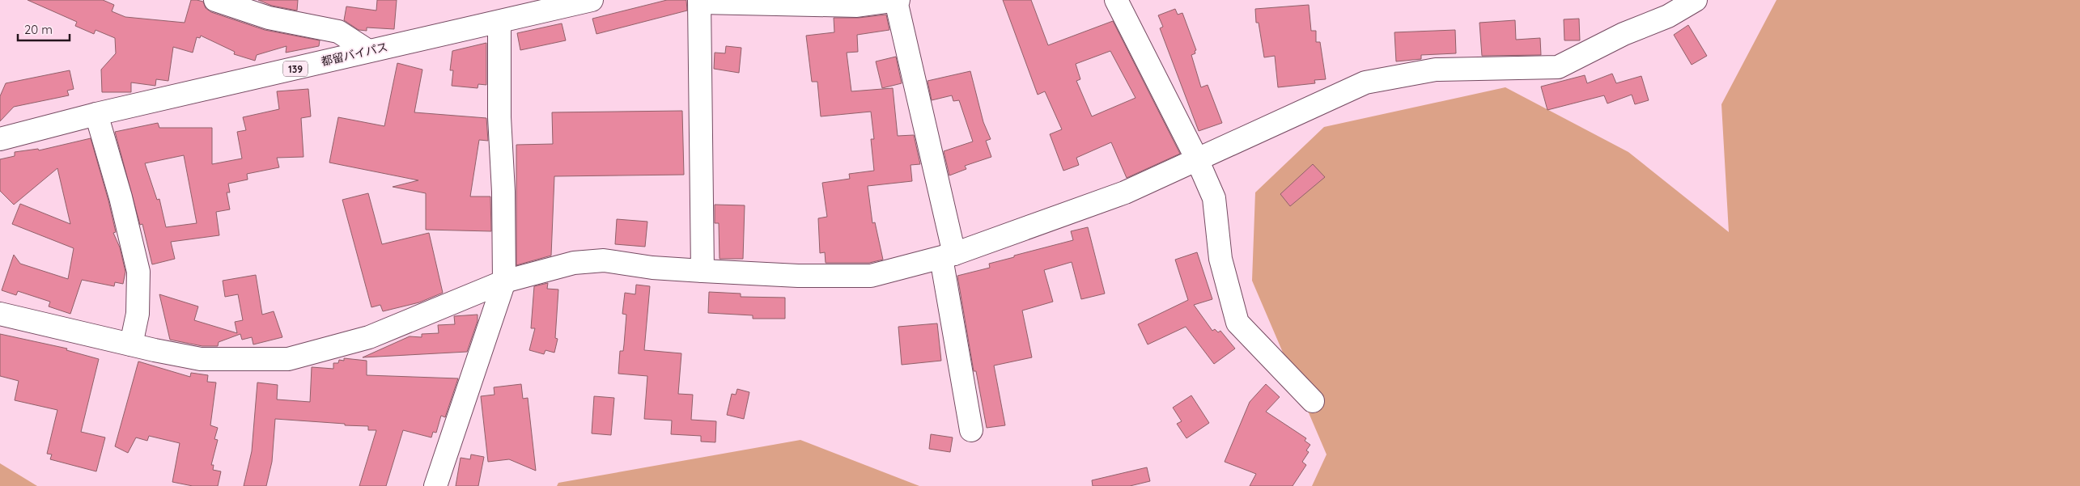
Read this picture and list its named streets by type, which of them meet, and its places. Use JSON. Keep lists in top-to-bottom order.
{
  "streets": {
    "main road": ["都留バイパス", "139"]
  },
  "scale_bar": "20 m"
}
